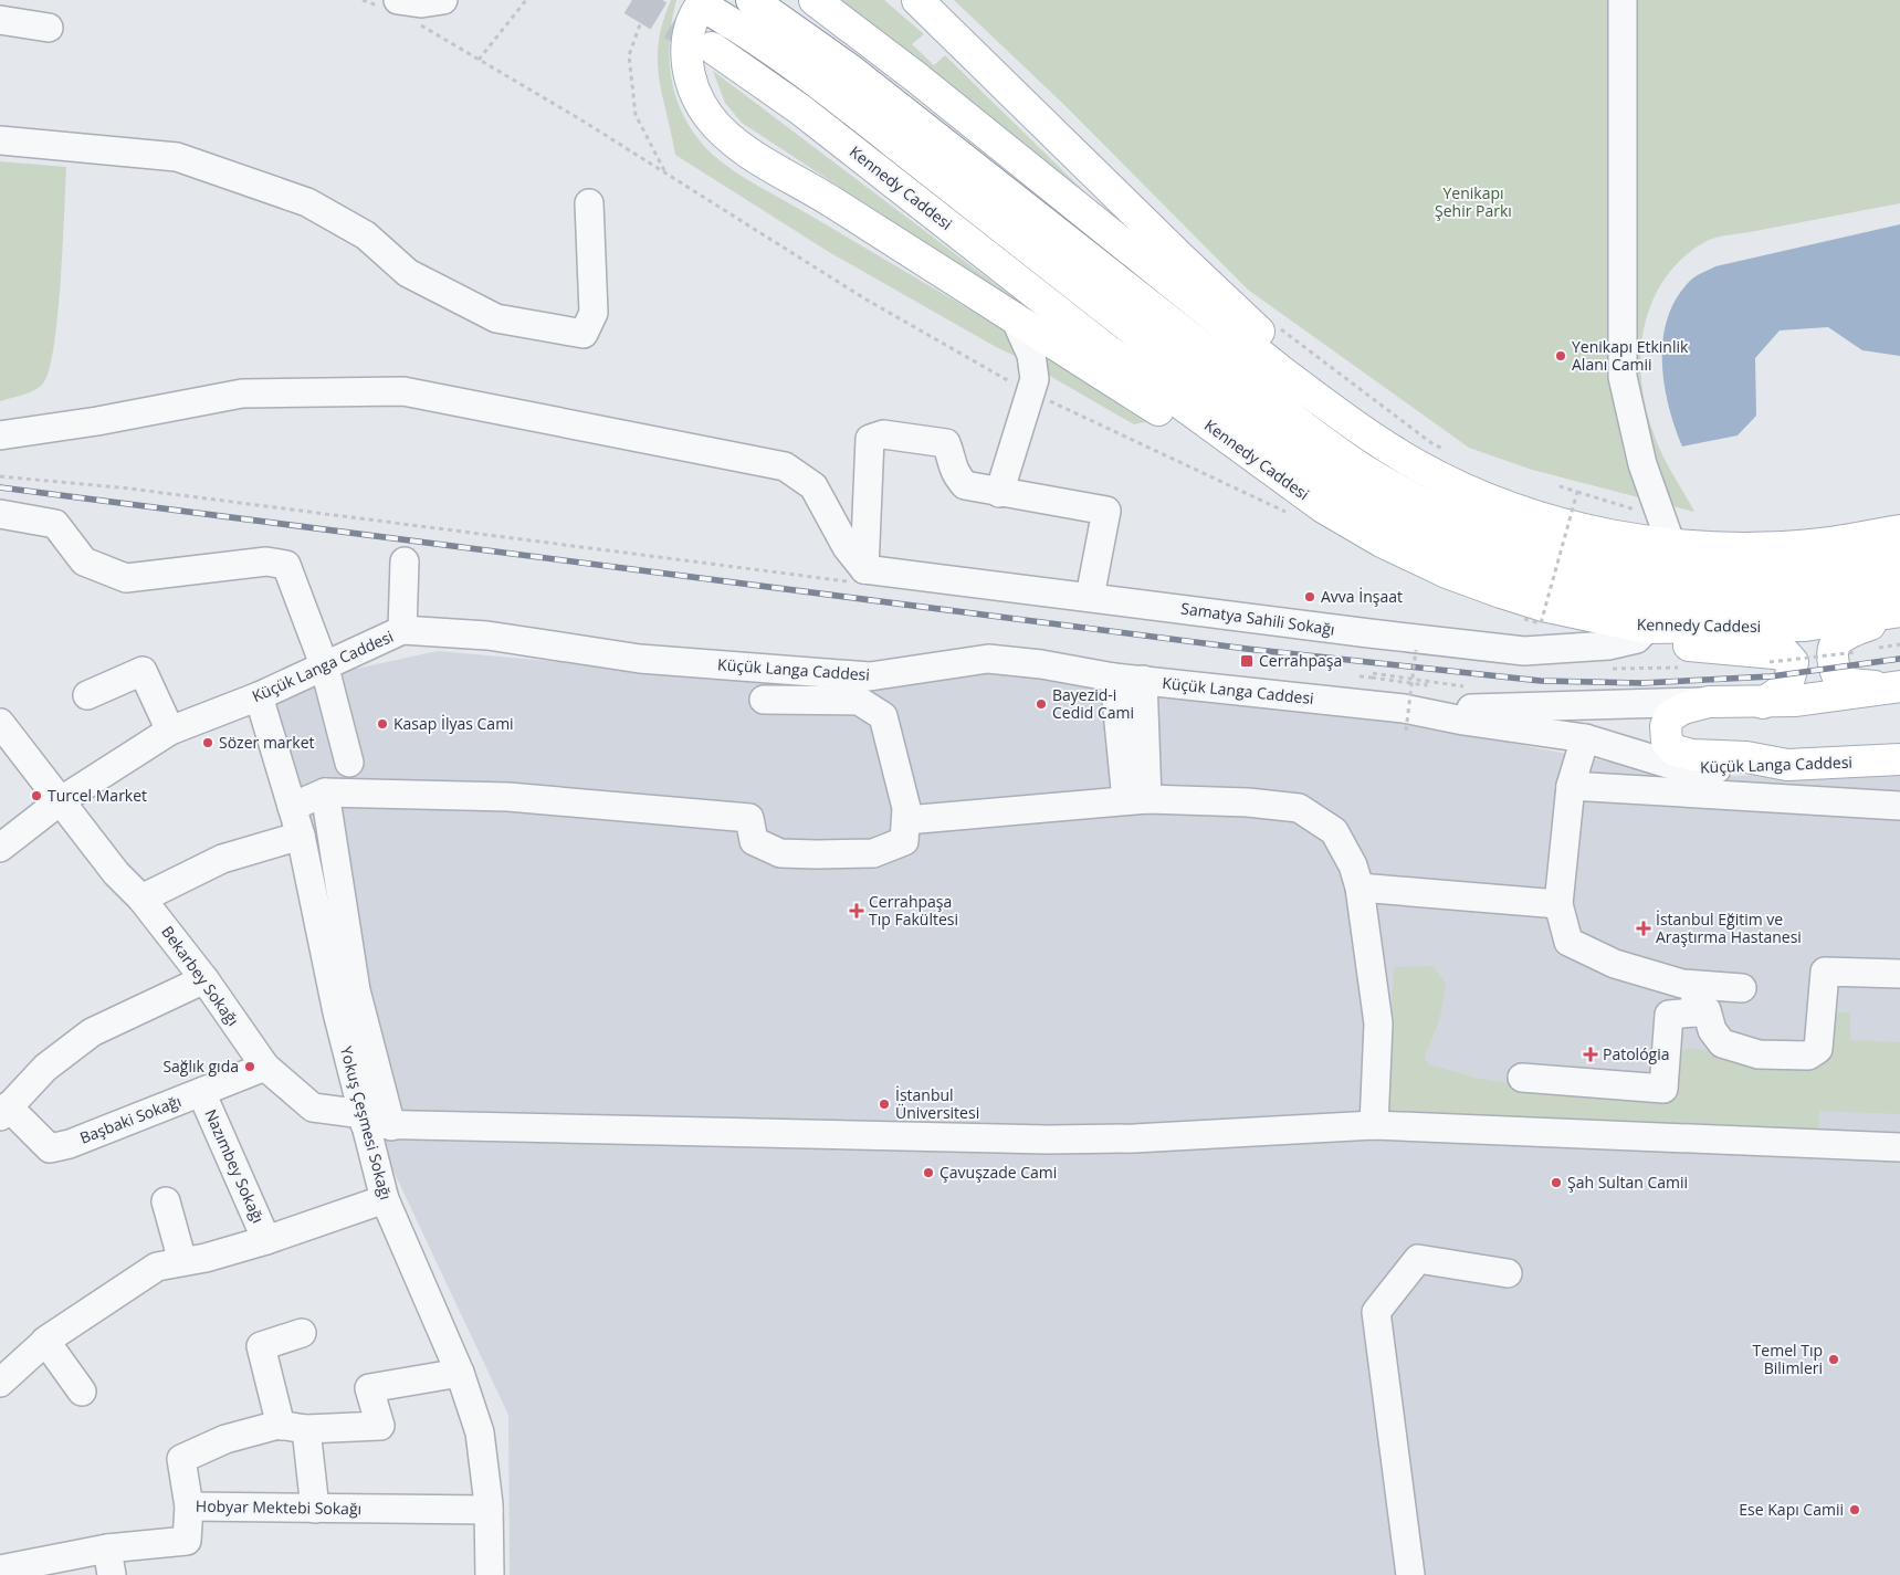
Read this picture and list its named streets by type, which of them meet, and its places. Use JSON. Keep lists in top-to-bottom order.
{
  "streets": {
    "main road": ["Kennedy Caddesi", "Küçük Langa Caddesi"],
    "street": [
      "Samatya Sahili Sokağı",
      "Bekarbey Sokağı",
      "Başbaki Sokağı",
      "Yokuş Çeşmesi Sokağı",
      "Nazımbey Sokağı",
      "Hobyar Mektebi Sokağı"
    ]
  },
  "crossings": [
    ["Kennedy Caddesi", "Samatya Sahili Sokağı"],
    ["Küçük Langa Caddesi", "Bekarbey Sokağı"],
    ["Küçük Langa Caddesi", "Yokuş Çeşmesi Sokağı"],
    ["Bekarbey Sokağı", "Başbaki Sokağı"],
    ["Bekarbey Sokağı", "Yokuş Çeşmesi Sokağı"],
    ["Başbaki Sokağı", "Nazımbey Sokağı"],
    ["Yokuş Çeşmesi Sokağı", "Hobyar Mektebi Sokağı"]
  ],
  "parks": ["Yenikapı Şehir Parkı"],
  "places": {
    "other": [
      "Yenikapı Etkinlik Alanı Camii",
      "Avva İnşaat",
      "Bayezid-i Cedid Cami",
      "Kasap İlyas Cami",
      "Sözer market",
      "Turcel Market",
      "Sağlık gıda",
      "İstanbul Üniversitesi",
      "Çavuşzade Cami",
      "Şah Sultan Camii",
      "Temel Tıp Bilimleri",
      "Ese Kapı Camii"
    ],
    "transit": ["Cerrahpaşa"],
    "health": ["Cerrahpaşa Tıp Fakültesi", "İstanbul Eğitim ve Araştırma Hastanesi", "Patológia"]
  }
}
